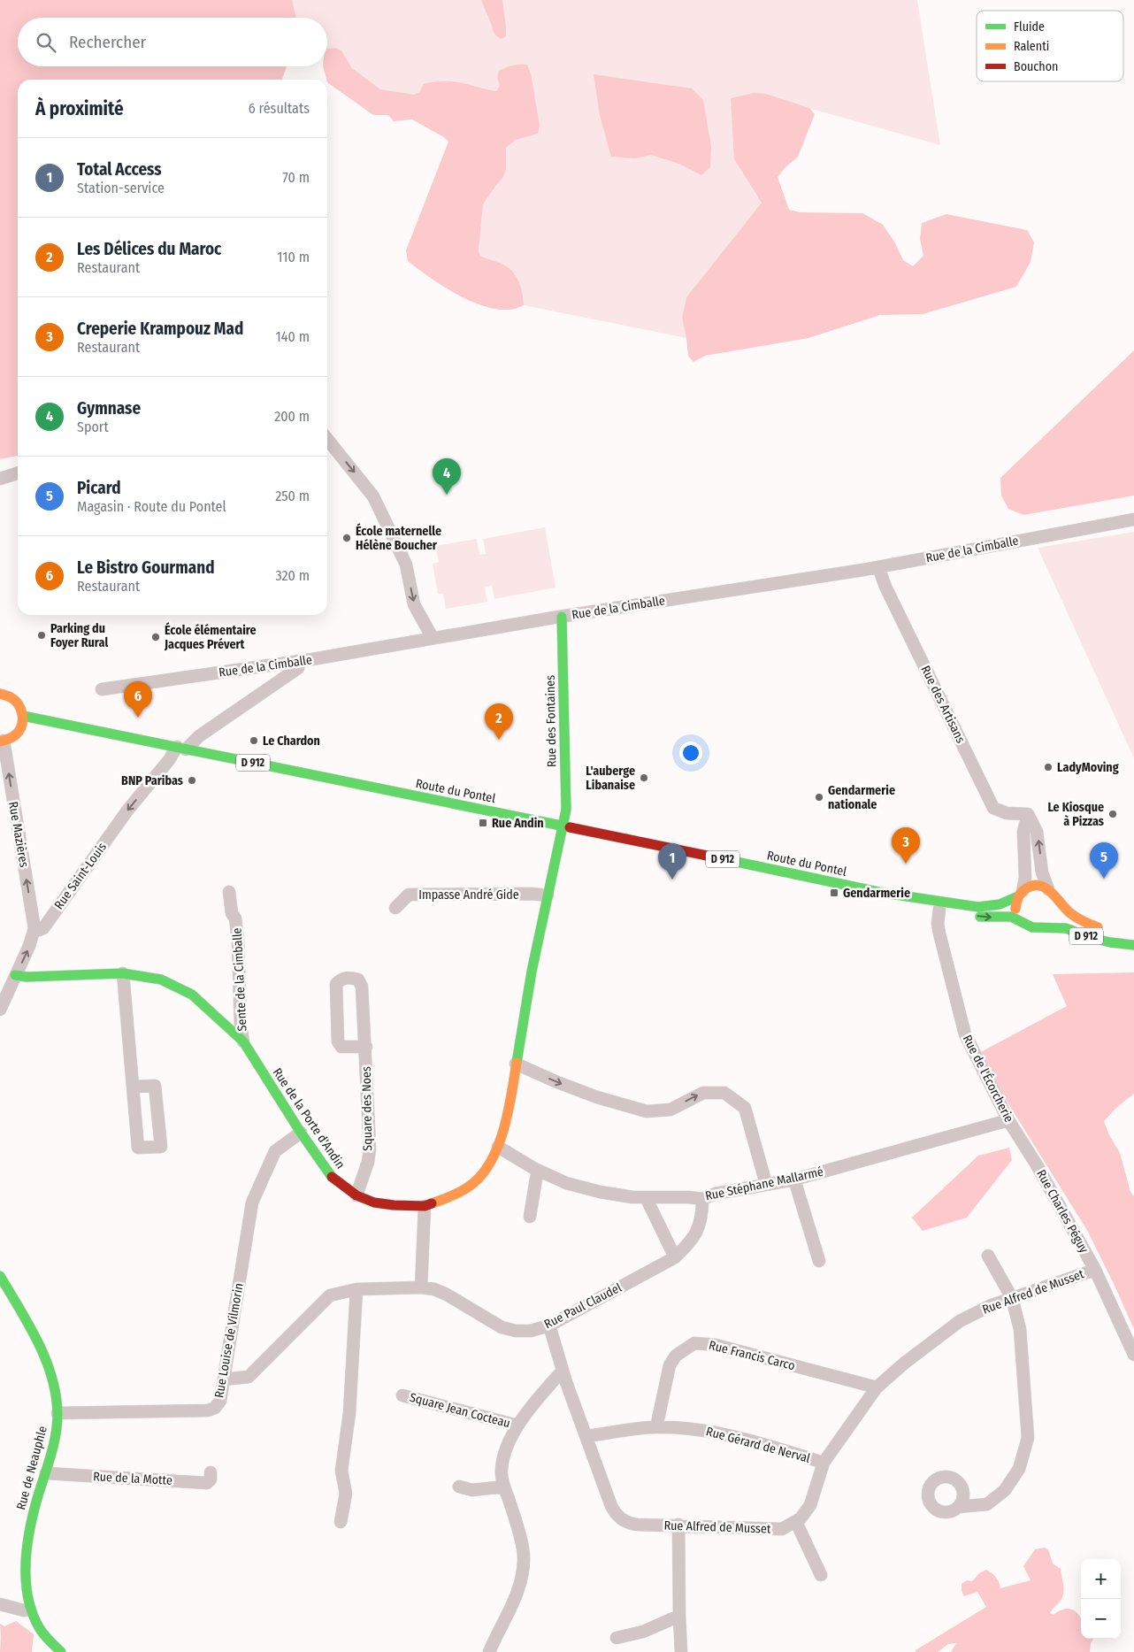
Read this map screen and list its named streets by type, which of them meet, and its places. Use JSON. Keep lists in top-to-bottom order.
{
  "streets": {
    "street": [
      "Rue de la Cimballe",
      "Rue des Artisans",
      "Rue des Fontaines",
      "D 912",
      "Route du Pontel",
      "Rue Mazières",
      "Rue Saint-Louis",
      "Impasse André Gide",
      "Sente de la Cimballe",
      "Rue de l'Écorcherie",
      "Square des Noes",
      "Rue de la Porte d'Andin",
      "Rue Stéphane Mallarmé",
      "Rue Charles Péguy",
      "Rue Alfred de Musset",
      "Rue Paul Claudel",
      "Rue Louise de Vilmorin",
      "Rue Francis Carco",
      "Square Jean Cocteau",
      "Rue Gérard de Nerval",
      "Rue de Neauphle",
      "Rue de la Motte"
    ]
  },
  "crossings": [
    ["Rue de la Cimballe", "Rue des Artisans"],
    ["Rue de la Cimballe", "Rue des Fontaines"],
    ["Rue des Fontaines", "Route du Pontel"],
    ["Rue des Fontaines", "Rue de la Porte d'Andin"],
    ["D 912", "Route du Pontel"],
    ["Route du Pontel", "Rue Saint-Louis"],
    ["Route du Pontel", "Rue de l'Écorcherie"],
    ["Route du Pontel", "Rue de la Porte d'Andin"],
    ["Rue Mazières", "Rue Saint-Louis"],
    ["Impasse André Gide", "Rue de la Porte d'Andin"],
    ["Sente de la Cimballe", "Rue de la Porte d'Andin"],
    ["Rue de l'Écorcherie", "Rue Stéphane Mallarmé"],
    ["Rue de l'Écorcherie", "Rue Charles Péguy"],
    ["Square des Noes", "Rue de la Porte d'Andin"],
    ["Rue de la Porte d'Andin", "Rue Stéphane Mallarmé"],
    ["Rue de la Porte d'Andin", "Rue Louise de Vilmorin"],
    ["Rue Stéphane Mallarmé", "Rue Paul Claudel"],
    ["Rue Charles Péguy", "Rue Alfred de Musset"],
    ["Rue Alfred de Musset", "Rue Paul Claudel"],
    ["Rue Alfred de Musset", "Rue Francis Carco"],
    ["Rue Alfred de Musset", "Rue Gérard de Nerval"],
    ["Rue Paul Claudel", "Rue Louise de Vilmorin"],
    ["Rue Louise de Vilmorin", "Rue de Neauphle"],
    ["Rue Francis Carco", "Rue Gérard de Nerval"],
    ["Rue de Neauphle", "Rue de la Motte"]
  ],
  "one_way": ["Rue Mazières", "Rue Saint-Louis"],
  "places": {
    "other": [
      "École maternelle Hélène Boucher",
      "Parking du Foyer Rural",
      "École élémentaire Jacques Prévert",
      "Le Chardon",
      "LadyMoving",
      "L'auberge Libanaise",
      "BNP Paribas",
      "Gendarmerie nationale",
      "Le Kiosque à Pizzas"
    ],
    "transit": ["Rue Andin", "Gendarmerie"]
  },
  "legend": ["Fluide", "Ralenti", "Bouchon"],
  "page": {
    "search": "Rechercher",
    "heading": ["À proximité", "6 résultats"],
    "list": [
      {
        "mark": "1",
        "name": "Total Access",
        "note": "Station-service",
        "value": "70 m"
      },
      {
        "mark": "2",
        "name": "Les Délices du Maroc",
        "note": "Restaurant",
        "value": "110 m"
      },
      {
        "mark": "3",
        "name": "Creperie Krampouz Mad",
        "note": "Restaurant",
        "value": "140 m"
      },
      {
        "mark": "4",
        "name": "Gymnase",
        "note": "Sport",
        "value": "200 m"
      },
      {
        "mark": "5",
        "name": "Picard",
        "note": "Magasin · Route du Pontel",
        "value": "250 m"
      },
      {
        "mark": "6",
        "name": "Le Bistro Gourmand",
        "note": "Restaurant",
        "value": "320 m"
      }
    ],
    "pins": [
      "4",
      "6",
      "2",
      "3",
      "5",
      "1"
    ],
    "map_buttons": ["+", "−"]
  }
}
